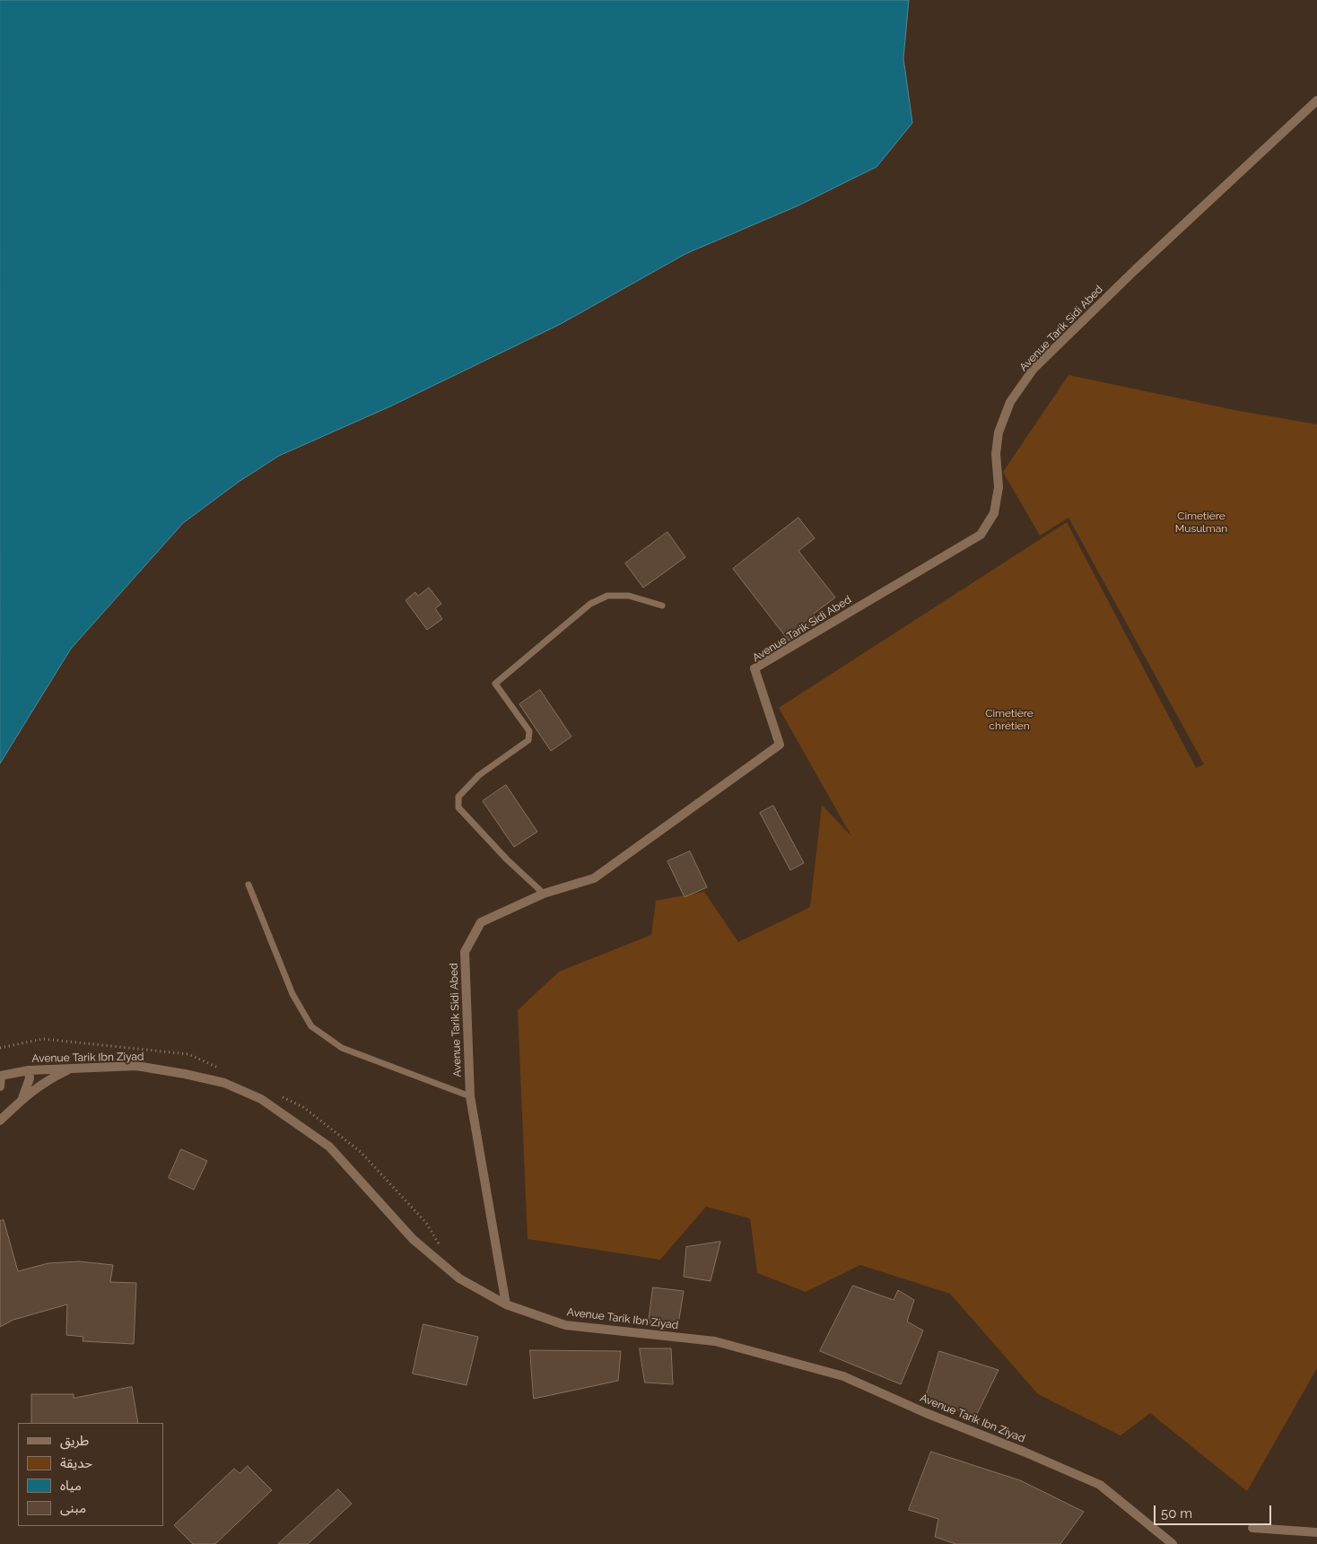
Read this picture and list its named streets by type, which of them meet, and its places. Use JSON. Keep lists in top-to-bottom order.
{
  "streets": {
    "street": ["Avenue Tarik Sidi Abed", "Avenue Tarik Ibn Ziyad"]
  },
  "crossings": [
    ["Avenue Tarik Sidi Abed", "Avenue Tarik Ibn Ziyad"]
  ],
  "parks": ["Cimetière Musulman", "Cimetière chrétien"],
  "legend": [
    "طريق",
    "حديقة",
    "مياه",
    "مبنى"
  ],
  "scale_bar": "50 m"
}
